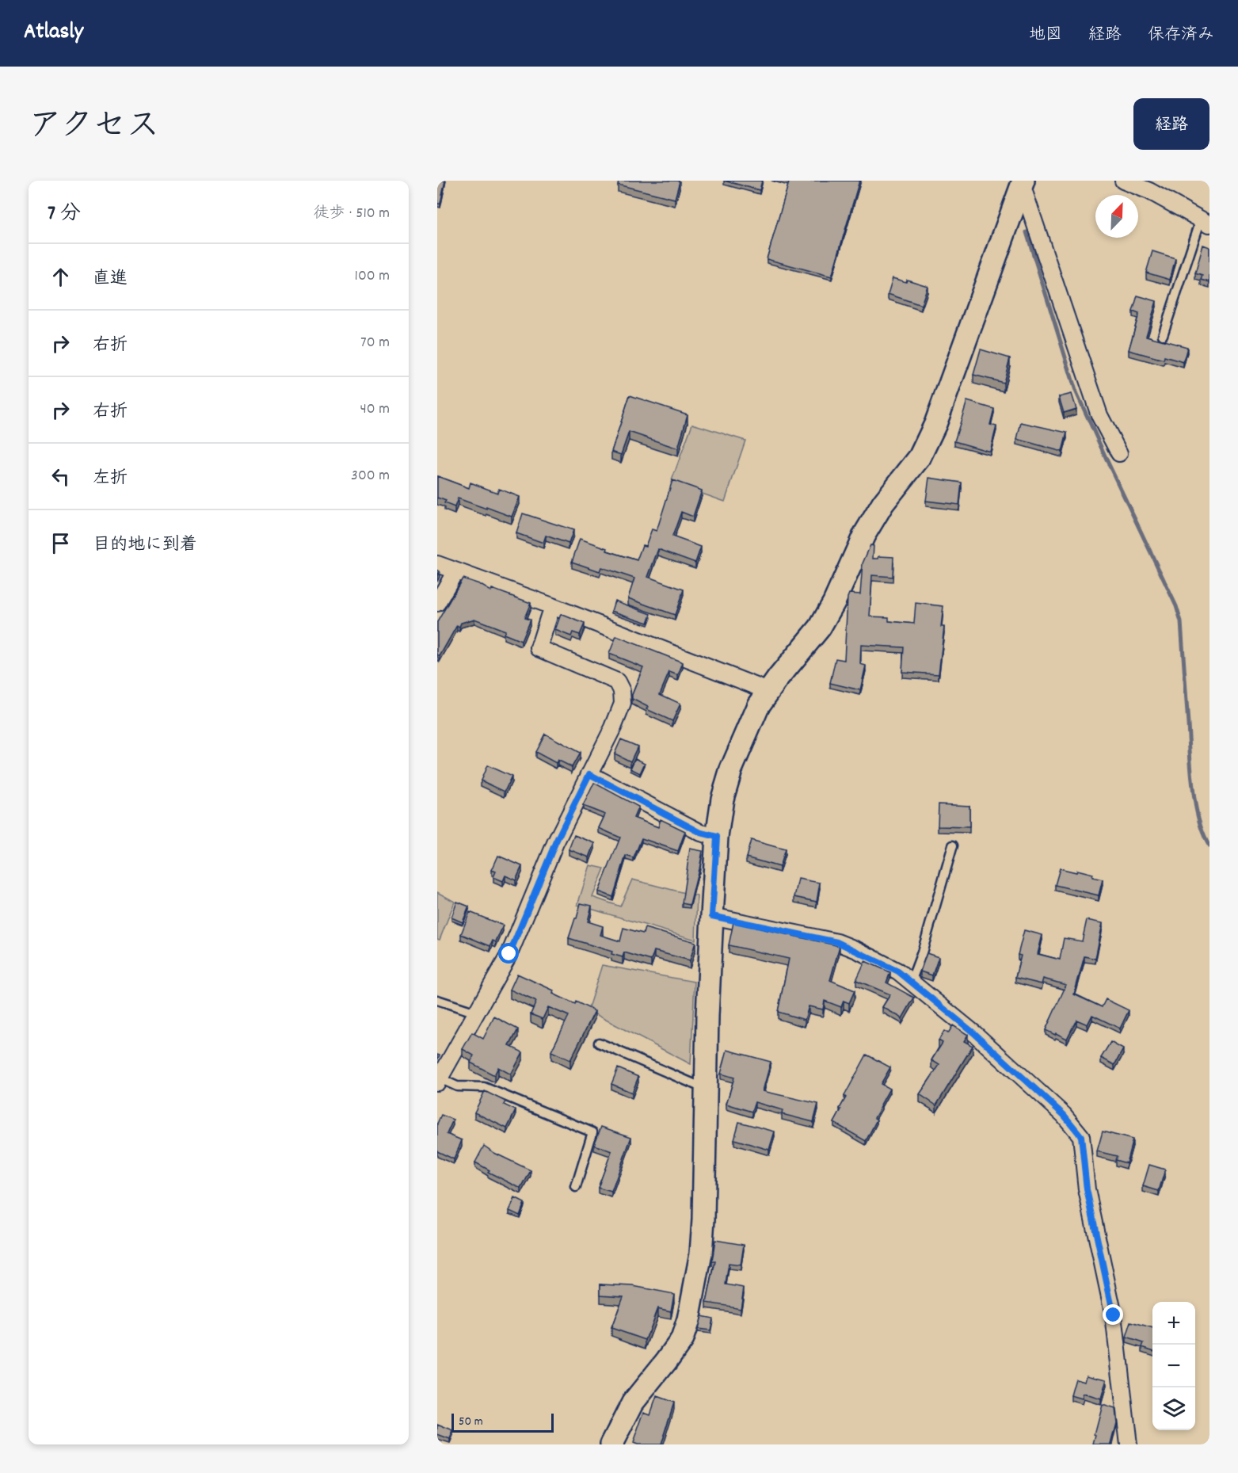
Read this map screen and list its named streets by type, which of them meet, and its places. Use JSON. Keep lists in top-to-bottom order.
{
  "scale_bar": "50 m",
  "north": "top right",
  "page": {
    "header": "Atlasly",
    "nav": ["地図", "経路", "保存済み"],
    "title": "アクセス",
    "buttons": "経路",
    "heading": ["7 分", "徒歩 · 510 m"],
    "list": [
      ["直進", "100 m"],
      ["右折", "70 m"],
      ["右折", "40 m"],
      ["左折", "300 m"],
      "目的地に到着"
    ],
    "map_buttons": ["+", "−"],
    "scale": "50 m"
  }
}
